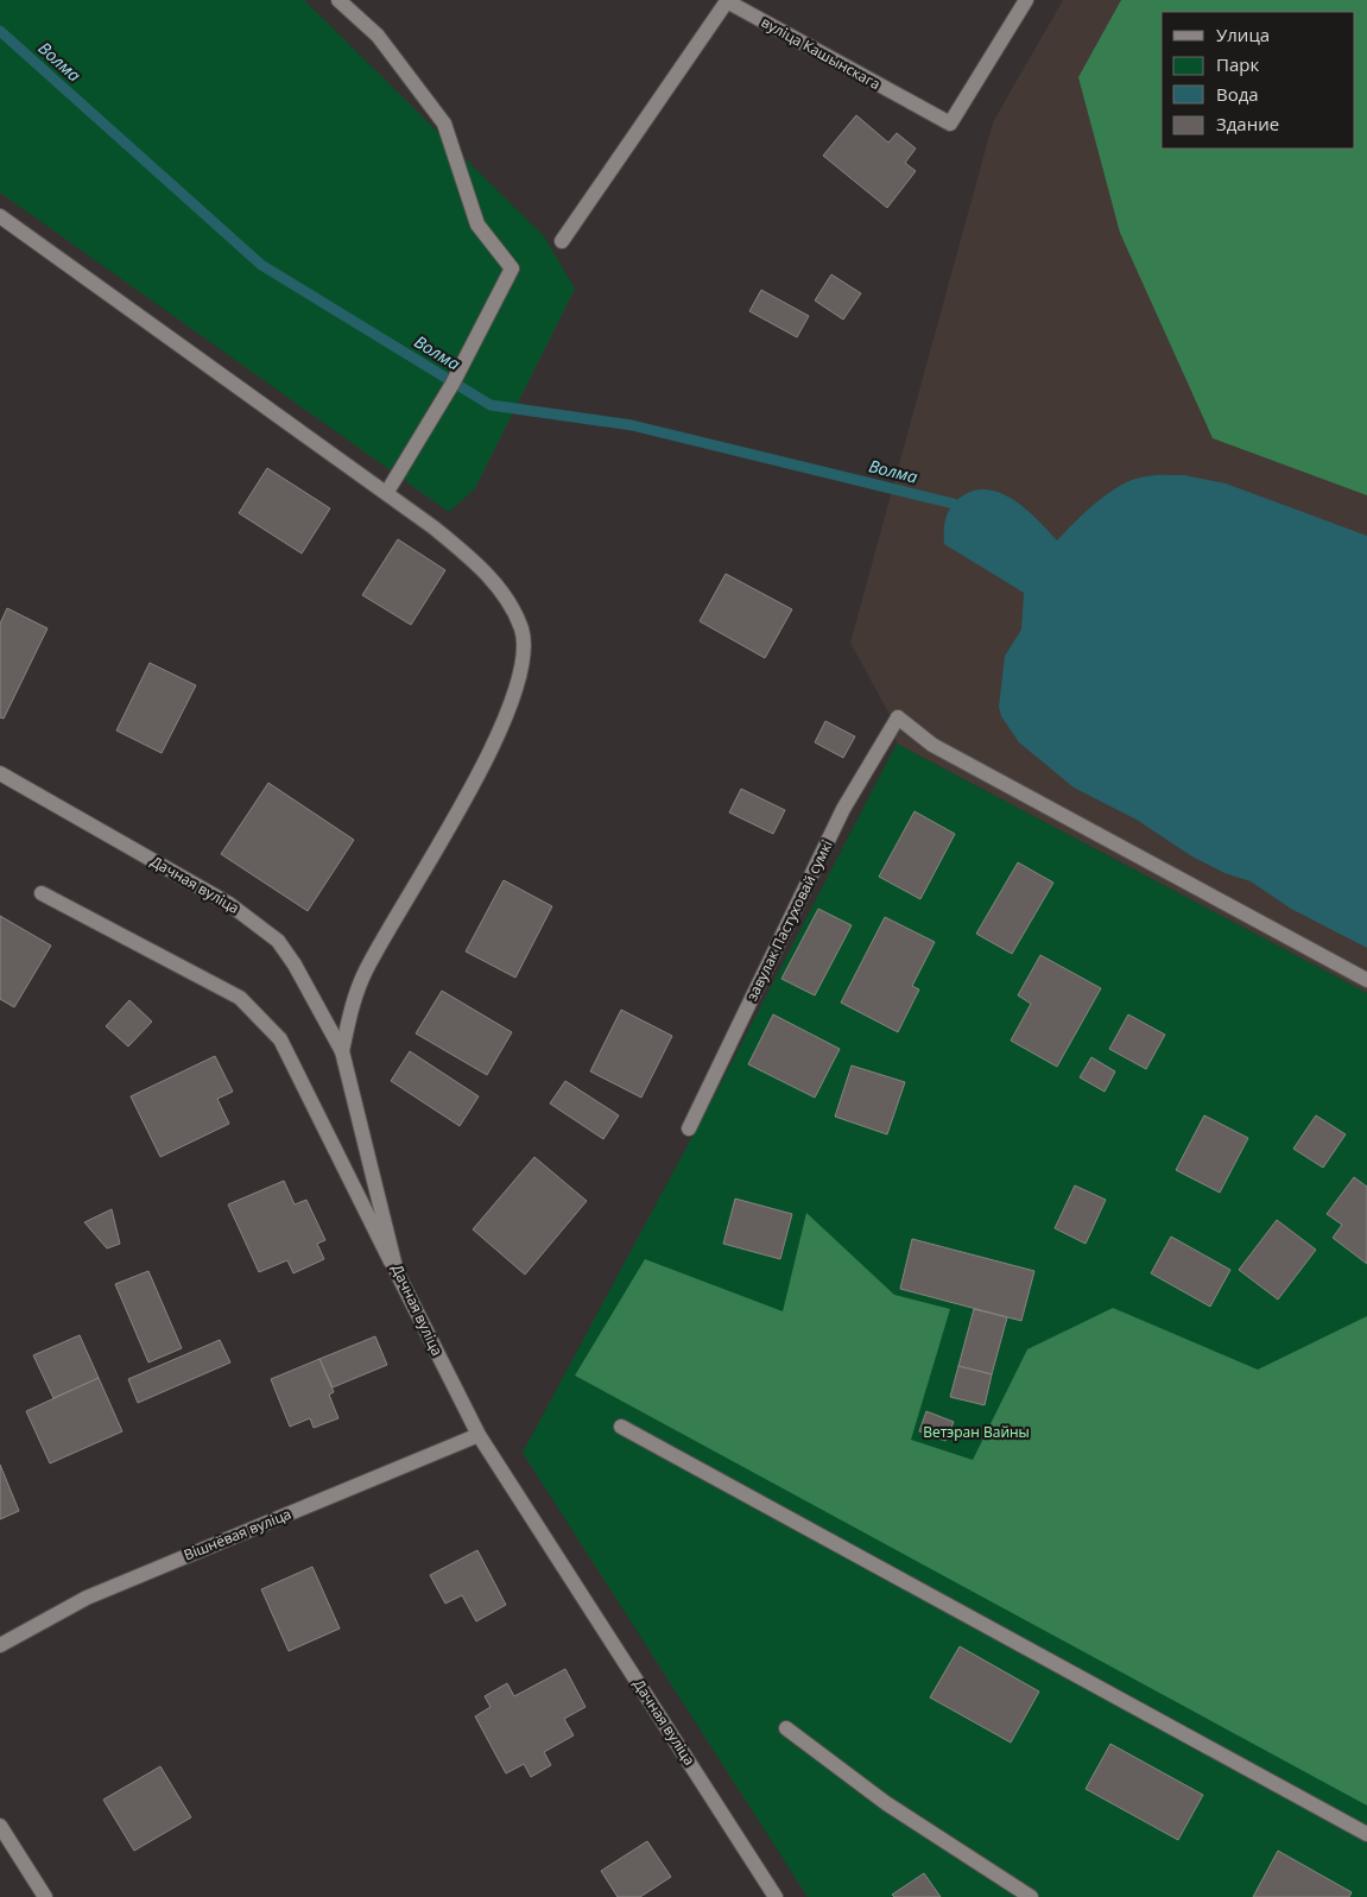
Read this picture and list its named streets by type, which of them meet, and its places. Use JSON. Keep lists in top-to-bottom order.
{
  "streets": {
    "street": [
      "вуліца Кашынскага",
      "Дачная вуліца",
      "завулак Пастуховай сумкі",
      "Вішнёвая вуліца"
    ]
  },
  "crossings": [
    ["Дачная вуліца", "Вішнёвая вуліца"]
  ],
  "water": ["Волма"],
  "parks": ["Ветэран Вайны"],
  "legend": [
    "Улица",
    "Парк",
    "Вода",
    "Здание"
  ]
}
